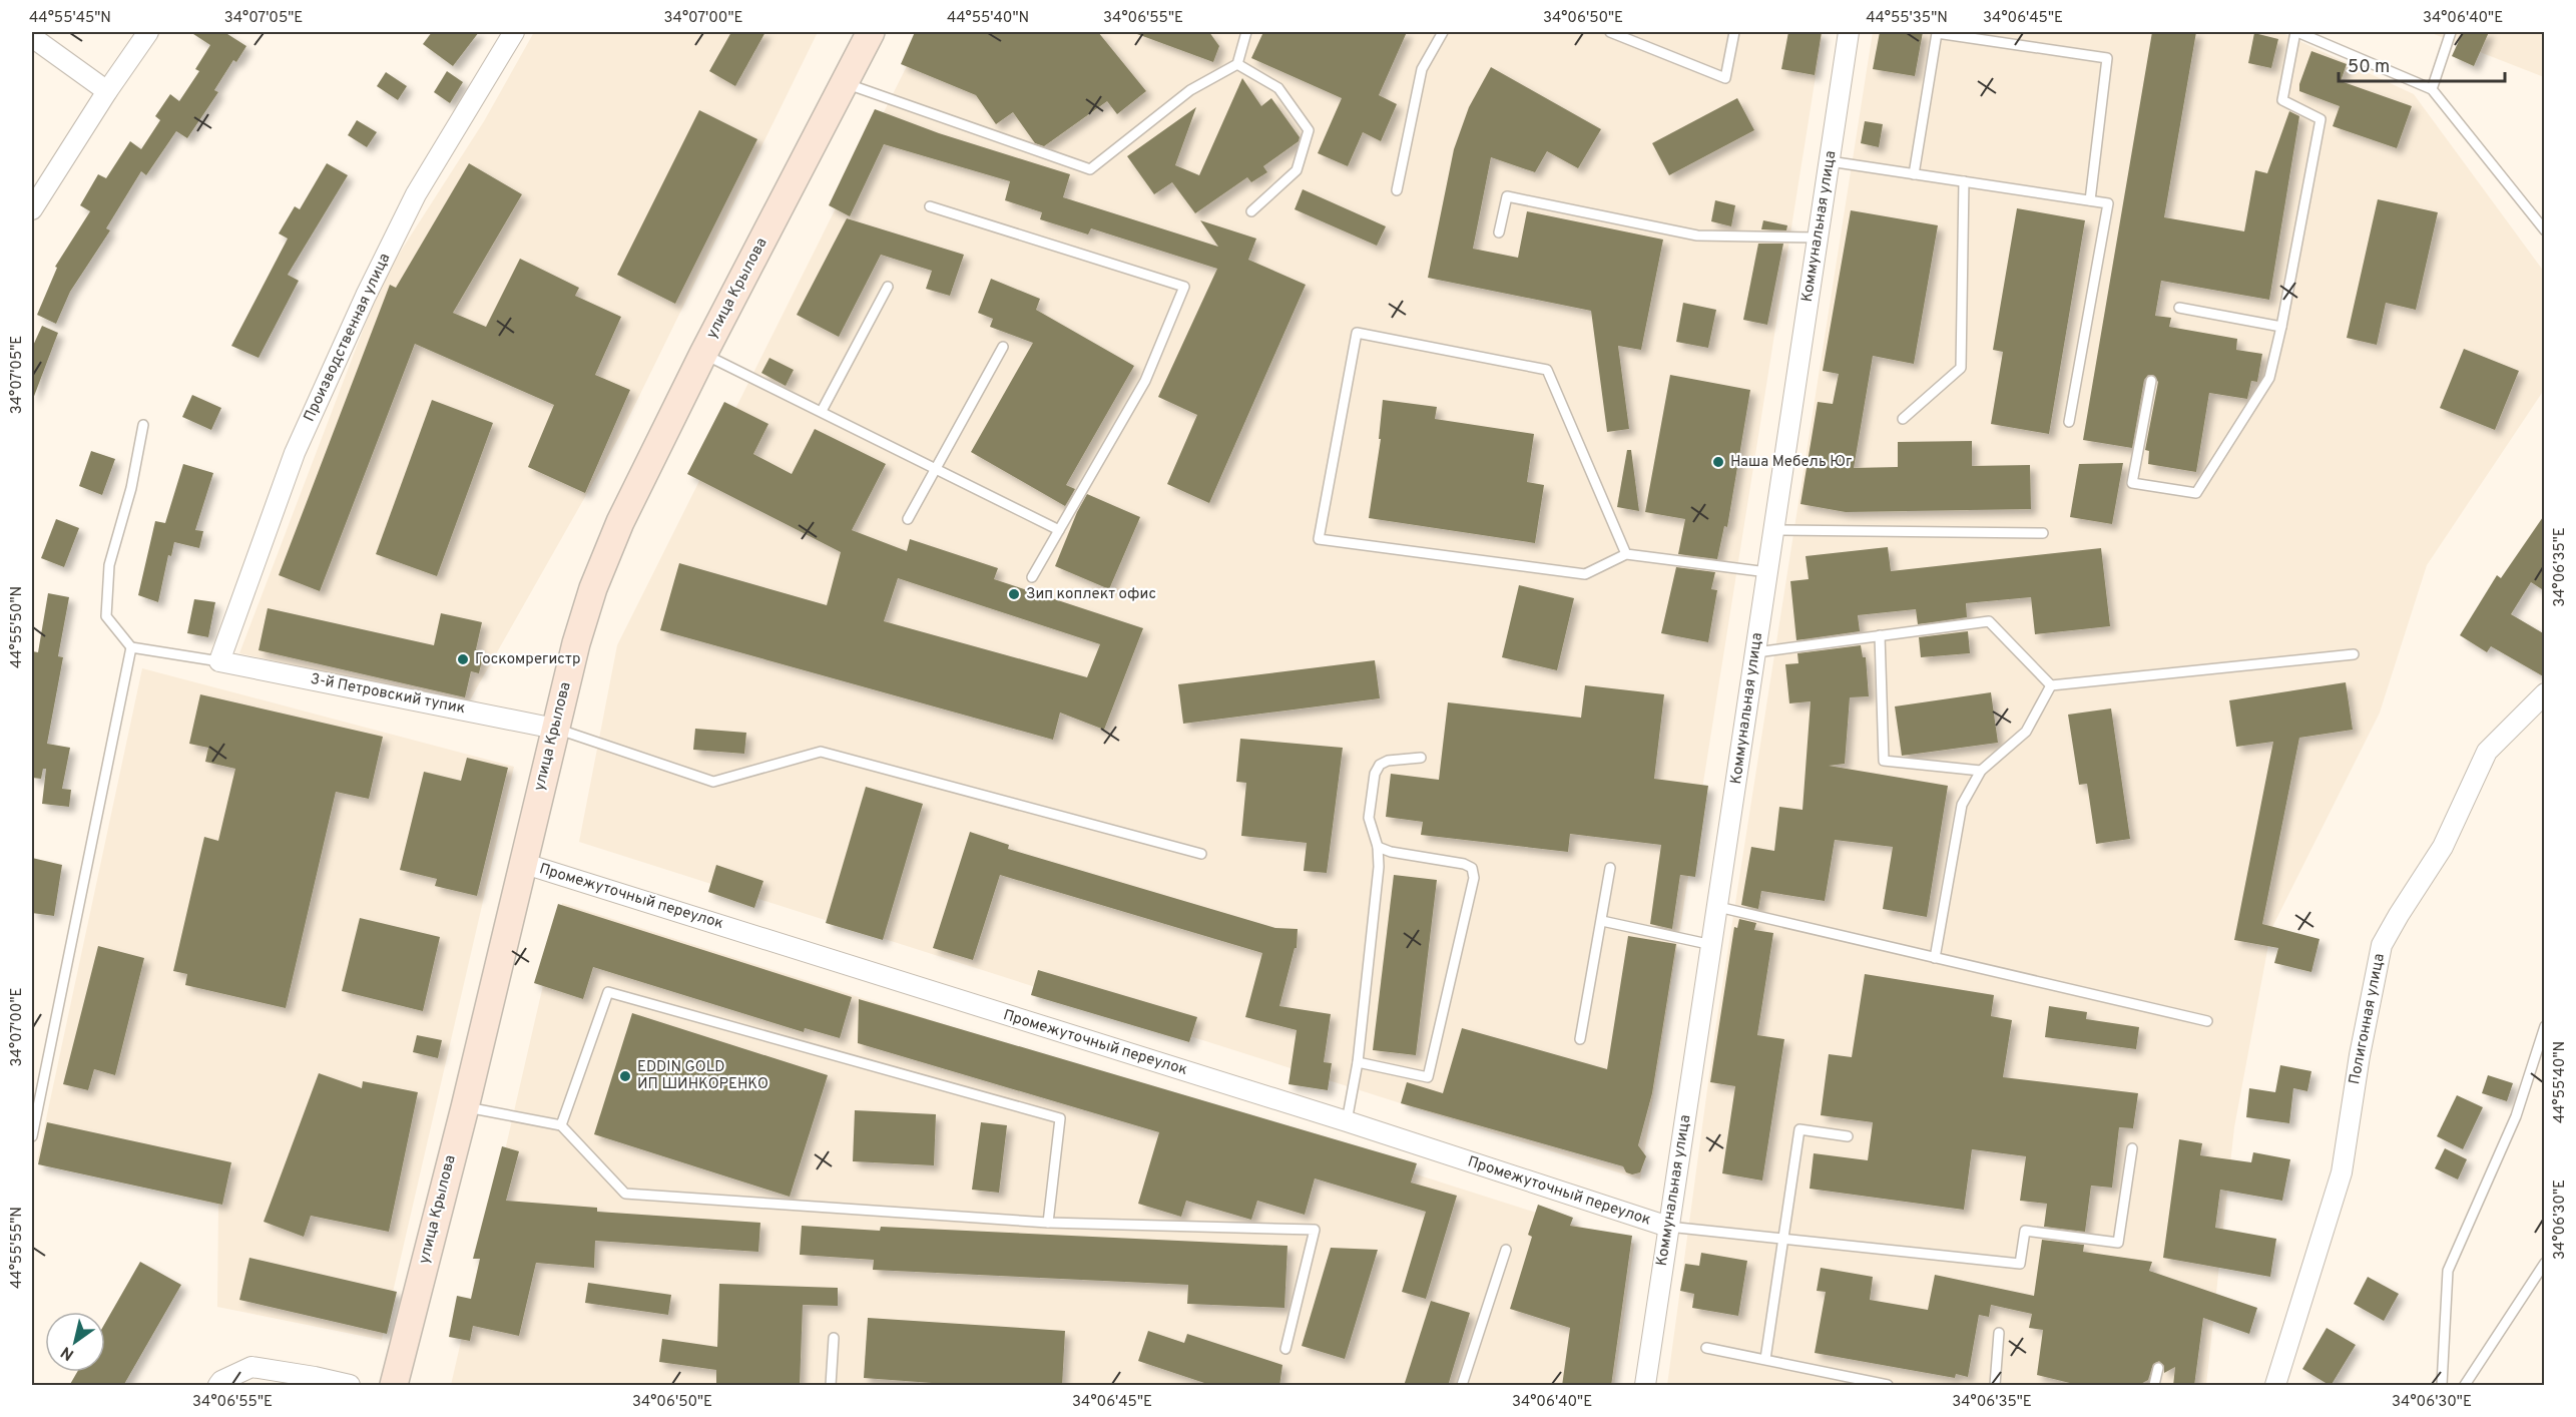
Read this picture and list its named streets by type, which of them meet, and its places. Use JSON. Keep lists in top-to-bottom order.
{
  "streets": {
    "main road": ["улица Крылова"],
    "street": [
      "Коммунальная улица",
      "Производственная улица",
      "3-й Петровский тупик",
      "Промежуточный переулок",
      "Полигонная улица"
    ]
  },
  "crossings": [
    ["Коммунальная улица", "Промежуточный переулок"],
    ["улица Крылова", "3-й Петровский тупик"],
    ["улица Крылова", "Промежуточный переулок"],
    ["Производственная улица", "3-й Петровский тупик"]
  ],
  "places": [
    "Наша Мебель Юг",
    "Зип коплект офис",
    "Госкомрегистр",
    "EDDIN GOLD ИП ШИНКОРЕНКО"
  ],
  "scale_bar": "50 m",
  "north": "bottom left",
  "coordinates": [
    "44°55'45\"N",
    "34°07'05\"E",
    "34°07'00\"E",
    "44°55'40\"N",
    "34°06'55\"E",
    "34°06'50\"E",
    "44°55'35\"N",
    "34°06'45\"E",
    "34°06'40\"E",
    "34°06'35\"E",
    "44°55'50\"N",
    "34°06'30\"E",
    "44°55'55\"N"
  ]
}
